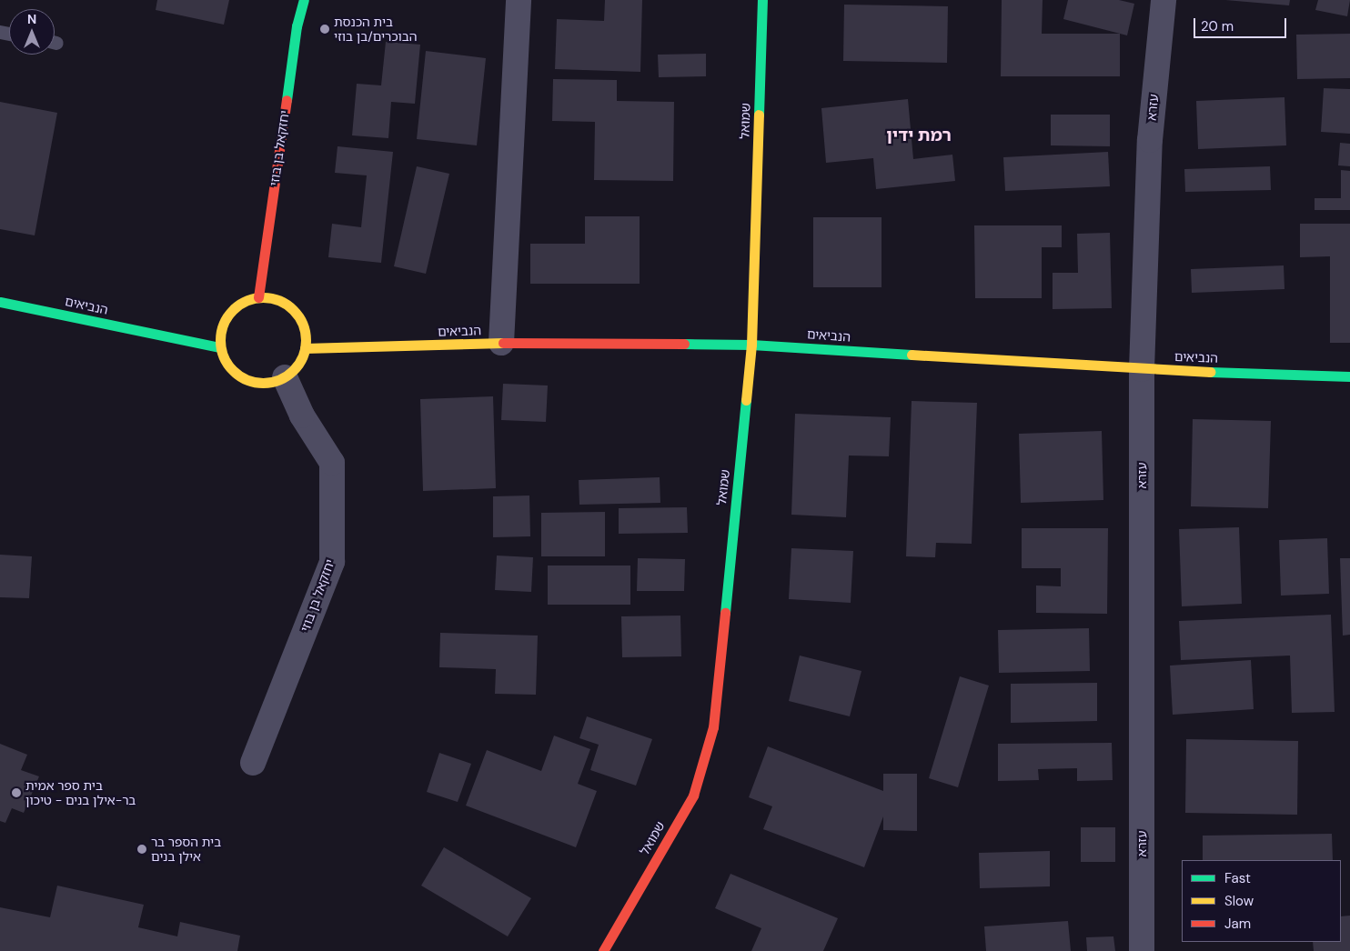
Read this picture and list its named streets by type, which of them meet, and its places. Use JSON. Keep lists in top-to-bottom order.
{
  "streets": {
    "street": [
      "עזרא",
      "שמואל",
      "יחזקאל בן בוזי",
      "הנביאים"
    ]
  },
  "crossings": [
    ["עזרא", "הנביאים"],
    ["שמואל", "הנביאים"],
    ["יחזקאל בן בוזי", "הנביאים"]
  ],
  "districts": ["רמת ידין"],
  "places": ["בית הכנסת הבוכרים/בן בוזי", "בית ספר אמית בר-אילן בנים - טיכון", "בית הספר בר אילן בנים"],
  "legend": ["Fast", "Slow", "Jam"],
  "scale_bar": "20 m",
  "north": "top"
}
